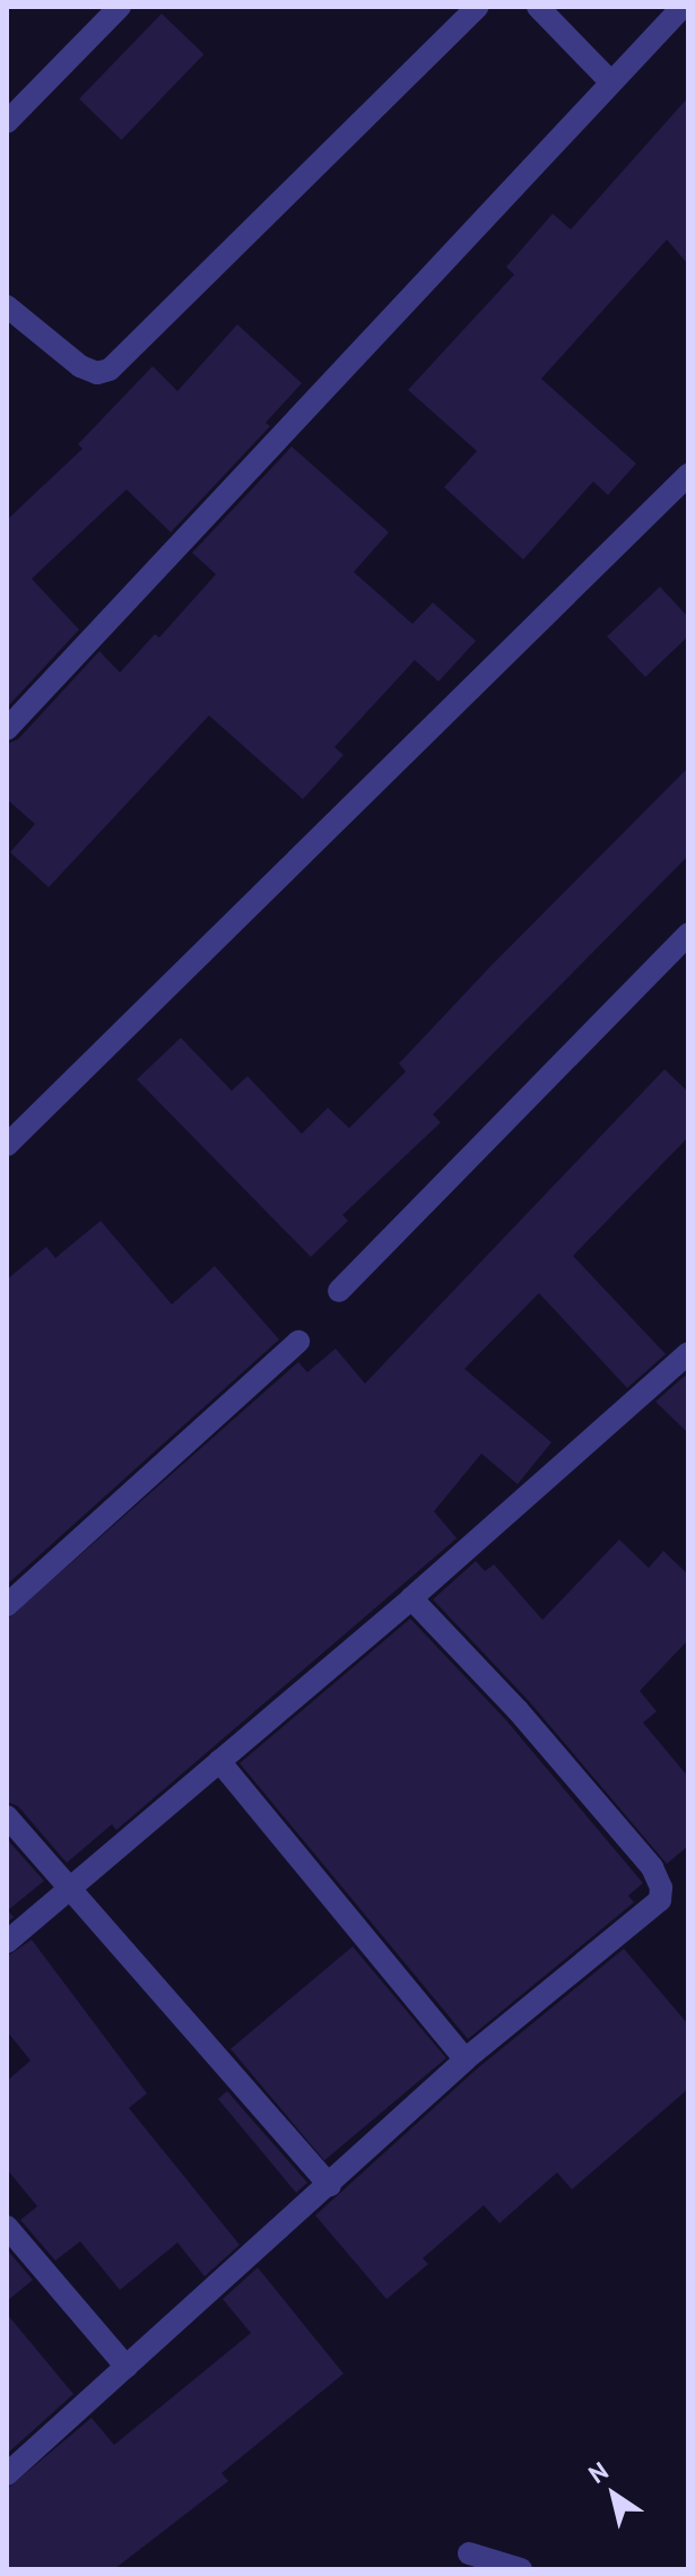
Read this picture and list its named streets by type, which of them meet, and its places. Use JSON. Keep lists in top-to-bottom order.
{
  "north": "top left"
}
